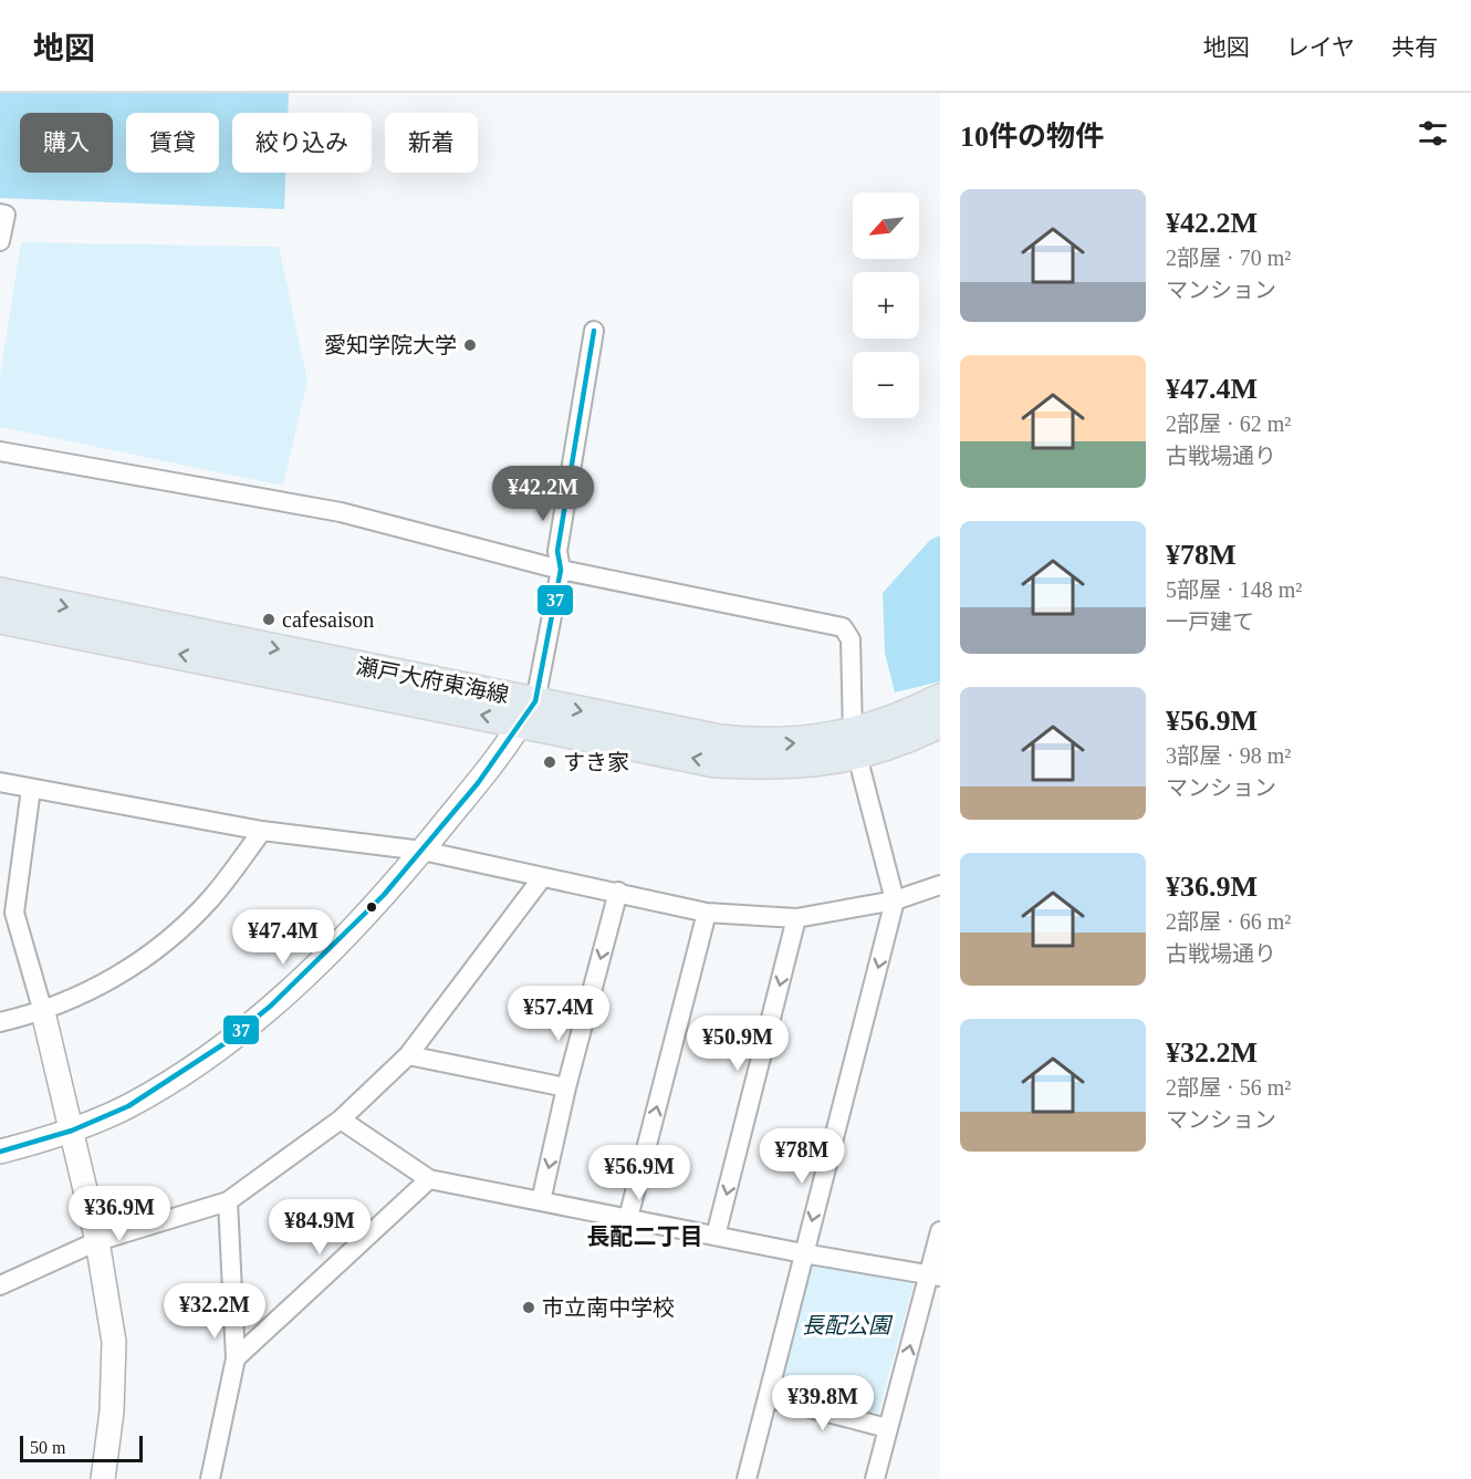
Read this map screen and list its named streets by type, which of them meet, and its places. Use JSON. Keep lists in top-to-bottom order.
{
  "streets": {
    "main road": ["瀬戸大府東海線"]
  },
  "districts": ["長配二丁目"],
  "parks": ["長配公園"],
  "places": [
    "愛知学院大学",
    "cafesaison",
    "すき家",
    "市立南中学校"
  ],
  "lines": ["transit line 37"],
  "scale_bar": "50 m",
  "north": "bottom left",
  "page": {
    "header": "地図",
    "nav": ["地図", "レイヤ", "共有"],
    "heading": "10件の物件",
    "chip": [
      "購入",
      "賃貸",
      "絞り込み",
      "新着"
    ],
    "list": [
      {
        "name": "¥42.2M",
        "note": "2部屋 · 70 m² · マンション"
      },
      {
        "name": "¥47.4M",
        "note": "2部屋 · 62 m² · 古戦場通り"
      },
      {
        "name": "¥78M",
        "note": "5部屋 · 148 m² · 一戸建て"
      },
      {
        "name": "¥56.9M",
        "note": "3部屋 · 98 m² · マンション"
      },
      {
        "name": "¥36.9M",
        "note": "2部屋 · 66 m² · 古戦場通り"
      },
      {
        "name": "¥32.2M",
        "note": "2部屋 · 56 m² · マンション"
      }
    ],
    "map_buttons": ["+", "−"],
    "price": [
      "¥42.2M",
      "¥47.4M",
      "¥57.4M",
      "¥50.9M",
      "¥78M",
      "¥56.9M",
      "¥36.9M",
      "¥84.9M",
      "¥32.2M",
      "¥39.8M"
    ],
    "scale": "50 m"
  }
}
